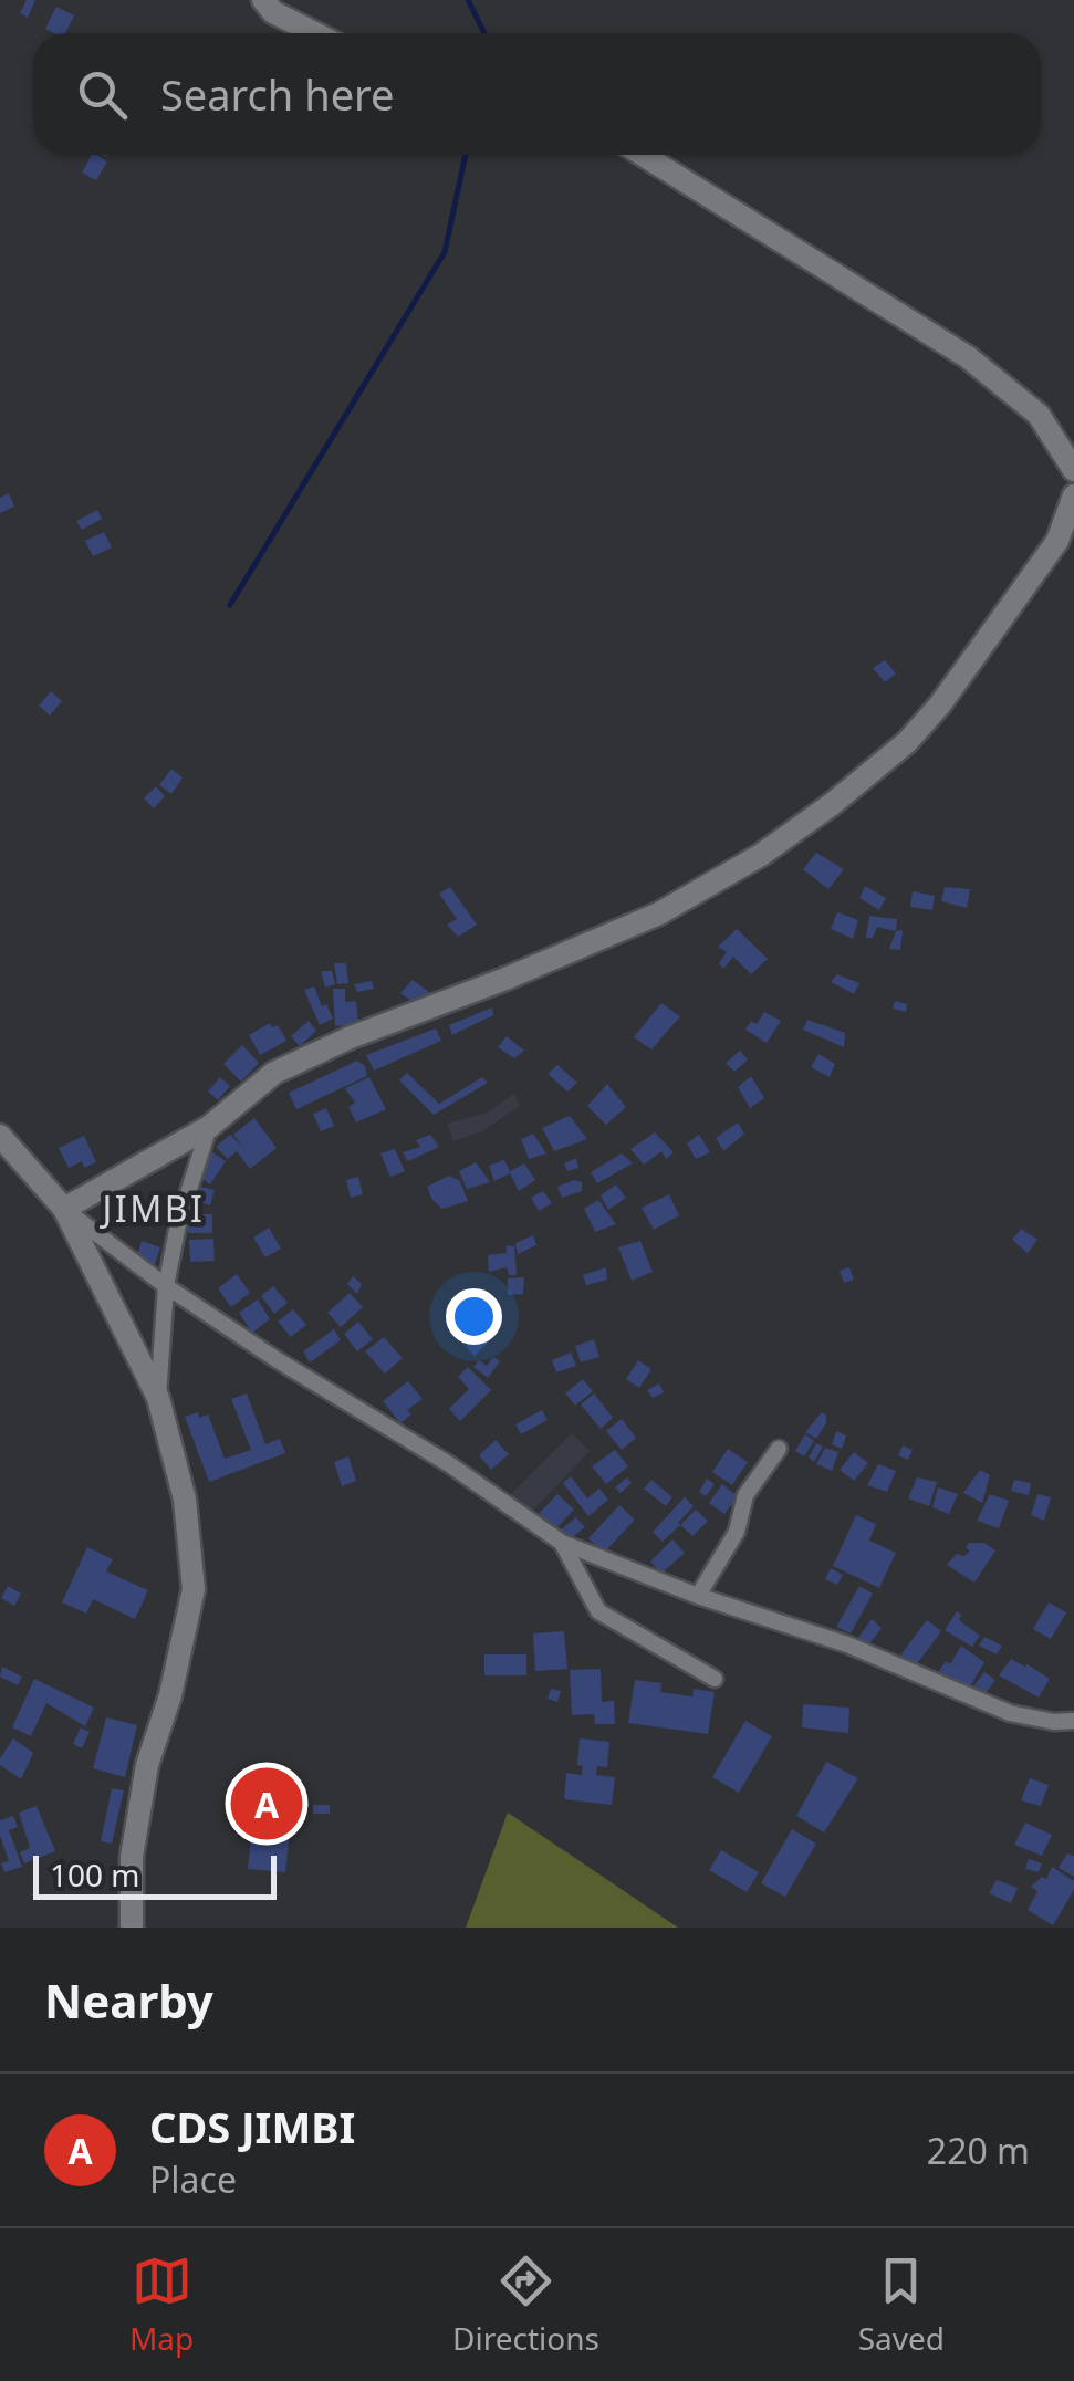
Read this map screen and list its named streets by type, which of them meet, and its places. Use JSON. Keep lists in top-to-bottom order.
{
  "districts": ["JIMBI"],
  "scale_bar": "100 m",
  "page": {
    "search": "Search here",
    "pins": "A",
    "scale": "100 m",
    "heading": "Nearby",
    "list": [
      {
        "mark": "A",
        "name": "CDS JIMBI",
        "note": "Place",
        "value": "220 m"
      }
    ],
    "nav": ["Map", "Directions", "Saved"]
  }
}
